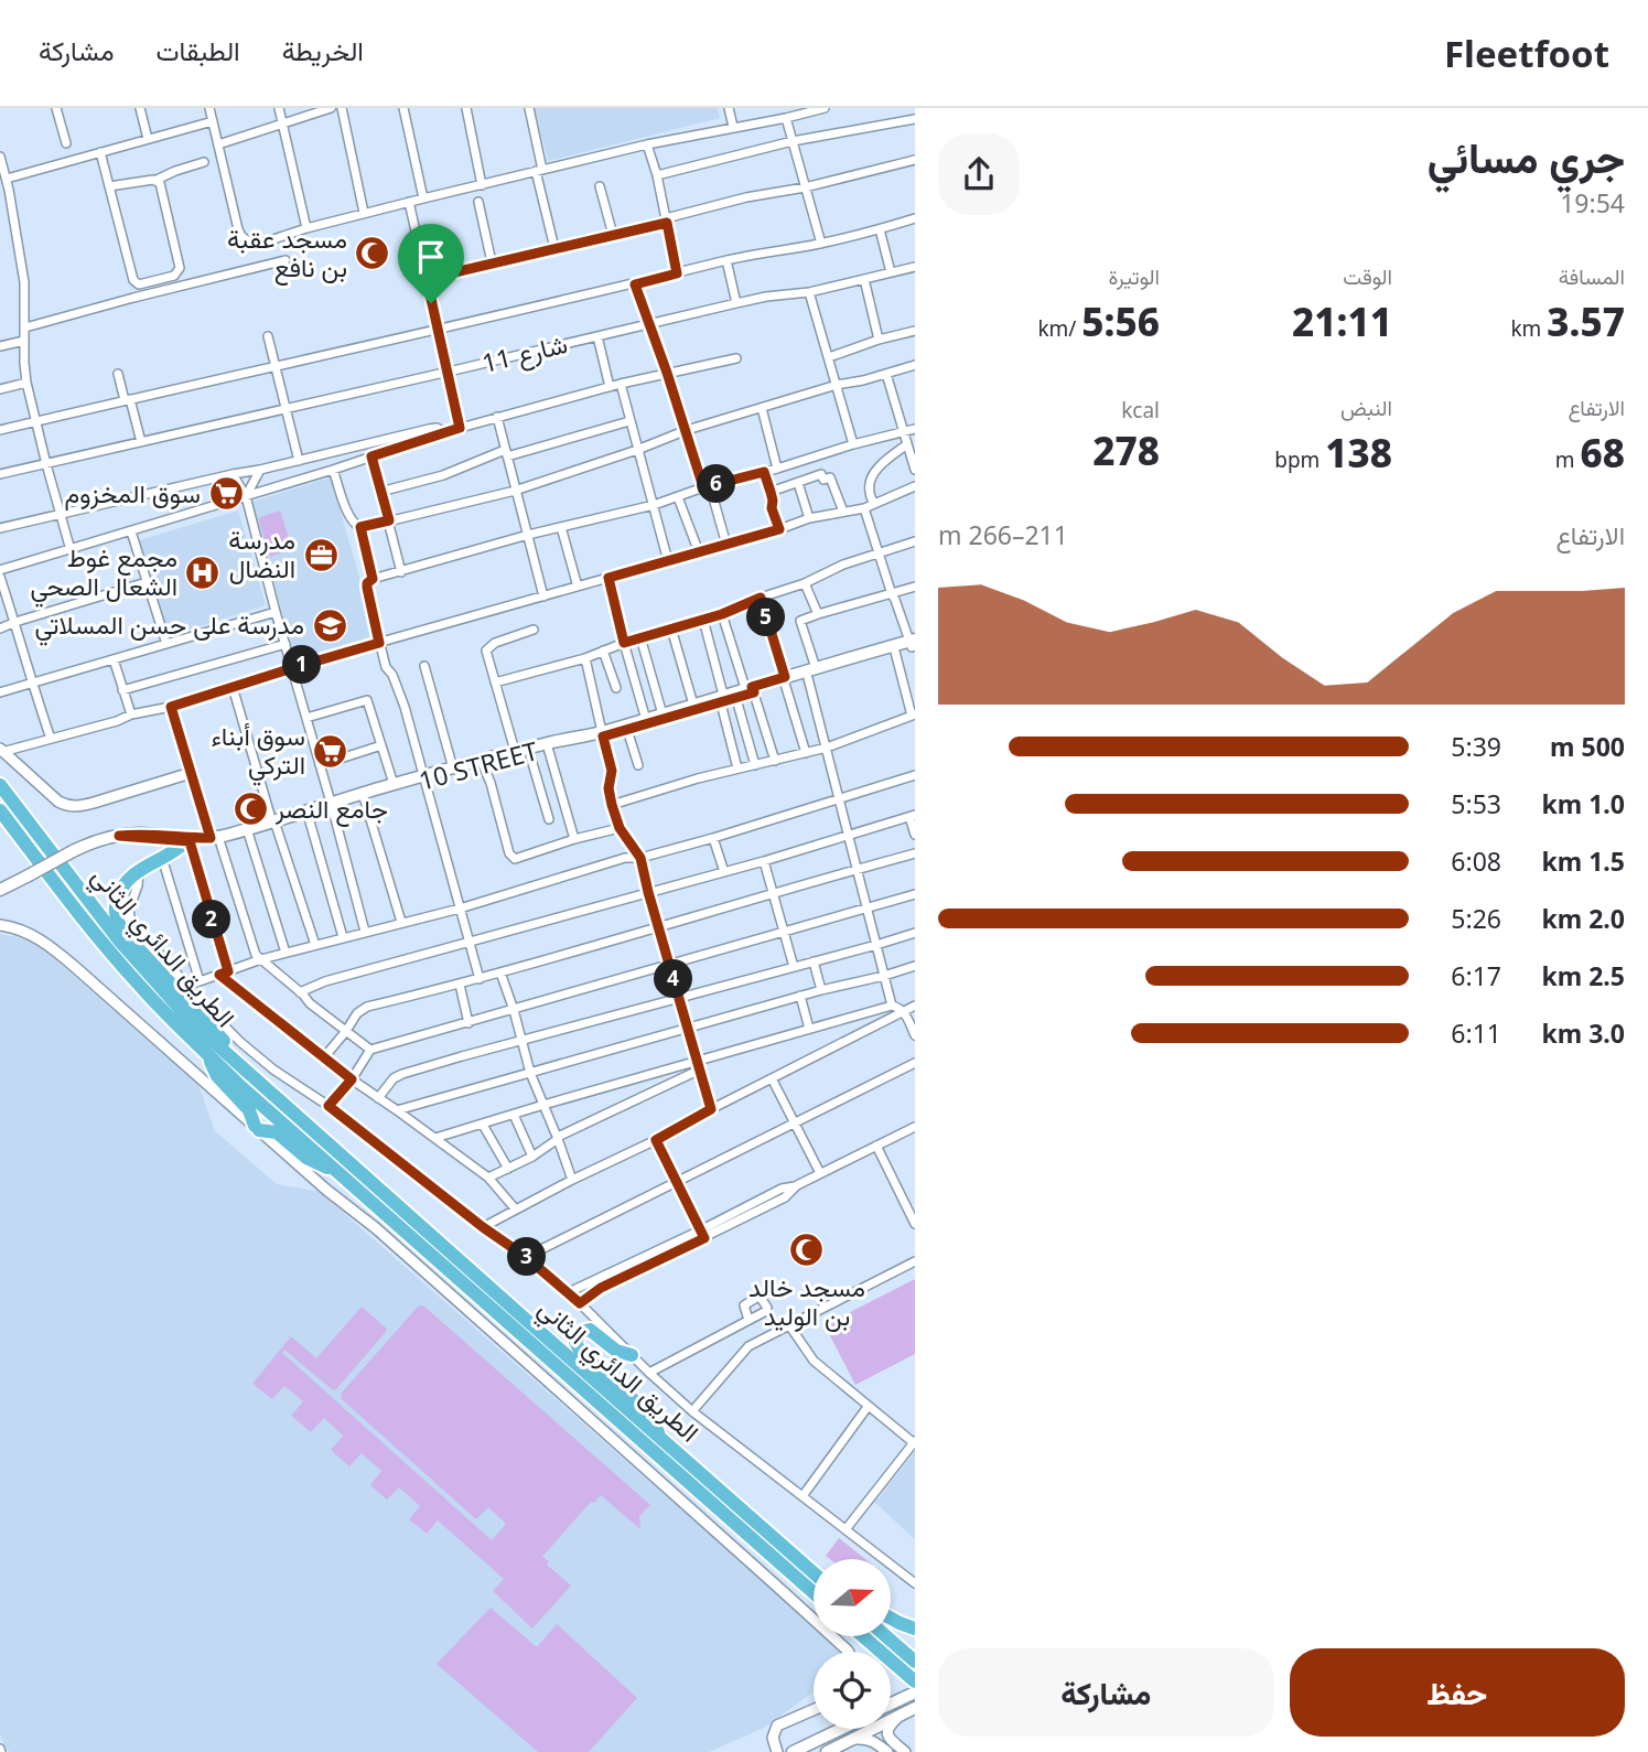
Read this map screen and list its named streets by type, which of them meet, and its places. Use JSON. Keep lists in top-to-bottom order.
{
  "streets": {
    "highway": ["الطريق الدائري الثاني"],
    "main road": ["10 STREET"],
    "street": ["شارع 11"]
  },
  "places": {
    "mosque": ["مسجد عقبة بن نافع", "جامع النصر", "مسجد خالد بن الوليد"],
    "supermarket": ["سوق المخزوم", "سوق أبناء التركي"],
    "office": ["مدرسة النضال"],
    "hospital": ["مجمع غوط الشعال الصحي"],
    "school or university": ["مدرسة على حسن المسلاتي"]
  },
  "north": "right",
  "page": {
    "header": "Fleetfoot",
    "nav": ["الخريطة", "الطبقات", "مشاركة"],
    "heading": ["جري مسائي", "19:54"],
    "stats": [
      ["المسافة", "3.57 km"],
      ["الوقت", "21:11"],
      ["الوتيرة", "5:56 /km"],
      ["الارتفاع", "68 m"],
      ["النبض", "138 bpm"],
      ["kcal", "278"]
    ],
    "pins": [
      "6",
      "5",
      "1",
      "2",
      "4",
      "3"
    ],
    "chart": ["الارتفاع", "211–266 m"],
    "list": [
      {
        "name": "500 m",
        "note": "5:39"
      },
      {
        "name": "1.0 km",
        "note": "5:53"
      },
      {
        "name": "1.5 km",
        "note": "6:08"
      },
      {
        "name": "2.0 km",
        "note": "5:26"
      },
      {
        "name": "2.5 km",
        "note": "6:17"
      },
      {
        "name": "3.0 km",
        "note": "6:11"
      }
    ],
    "buttons": ["حفظ", "مشاركة"]
  }
}
